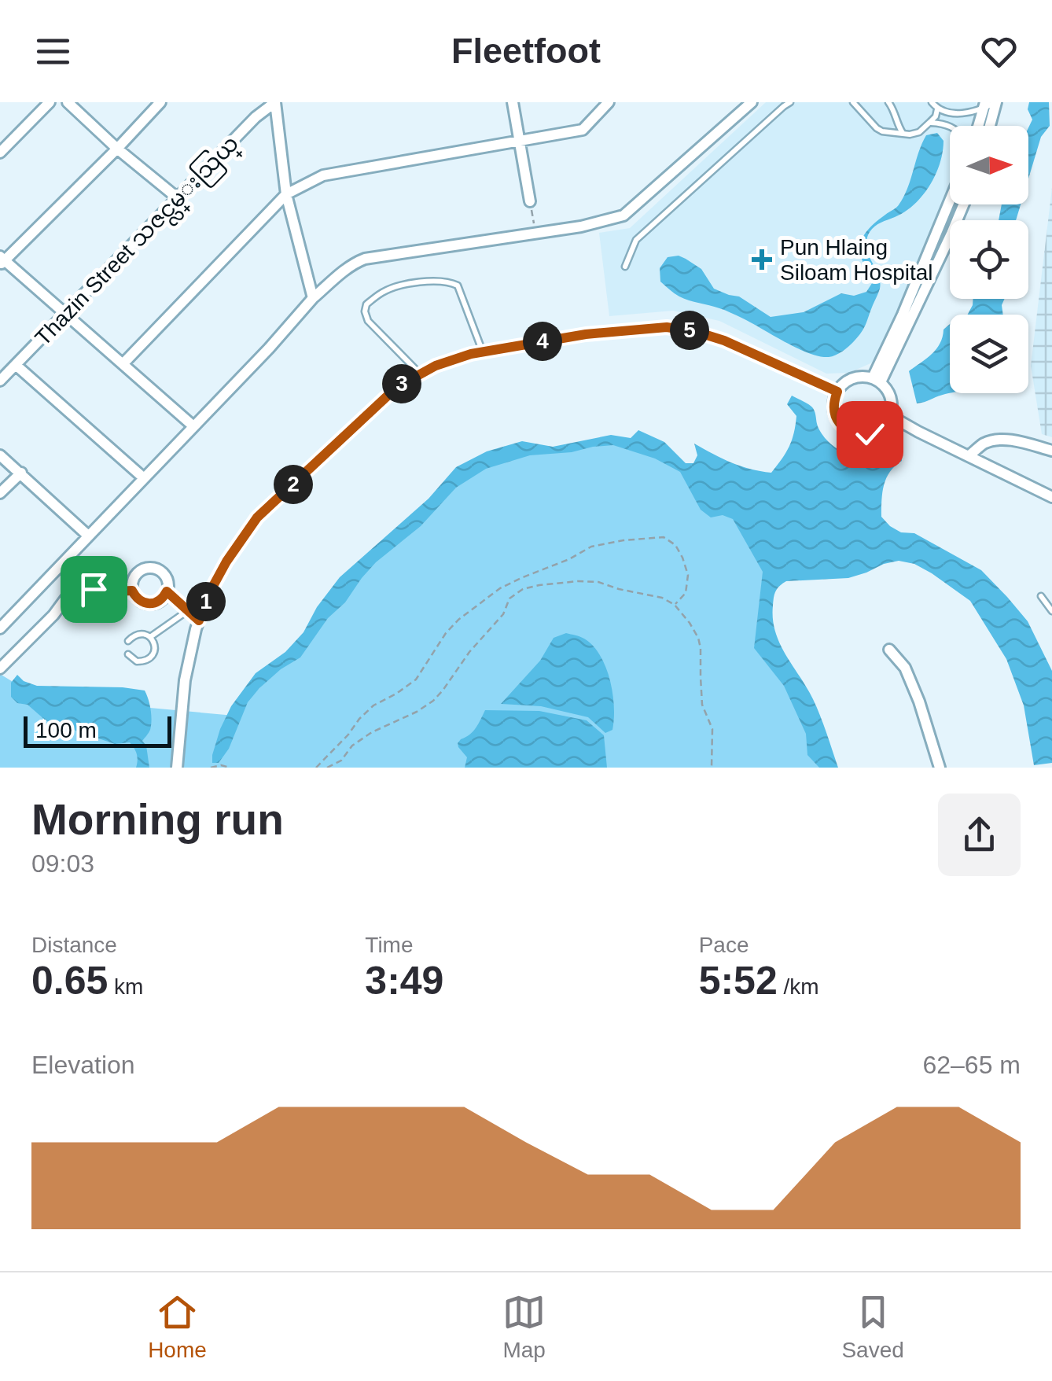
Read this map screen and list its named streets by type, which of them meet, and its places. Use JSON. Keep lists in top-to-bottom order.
{
  "streets": {
    "street": ["Thazin Street သဇင္လမ္းသြယ္"]
  },
  "places": {
    "health": ["Pun Hlaing Siloam Hospital"]
  },
  "scale_bar": "100 m",
  "north": "right",
  "page": {
    "header": "Fleetfoot",
    "pins": [
      "5",
      "4",
      "3",
      "2",
      "1"
    ],
    "scale": "100 m",
    "heading": ["Morning run", "09:03"],
    "stats": [
      ["Distance", "0.65 km"],
      ["Time", "3:49"],
      ["Pace", "5:52 /km"]
    ],
    "chart": ["Elevation", "62–65 m"],
    "tabs": ["Home", "Map", "Saved"]
  }
}
